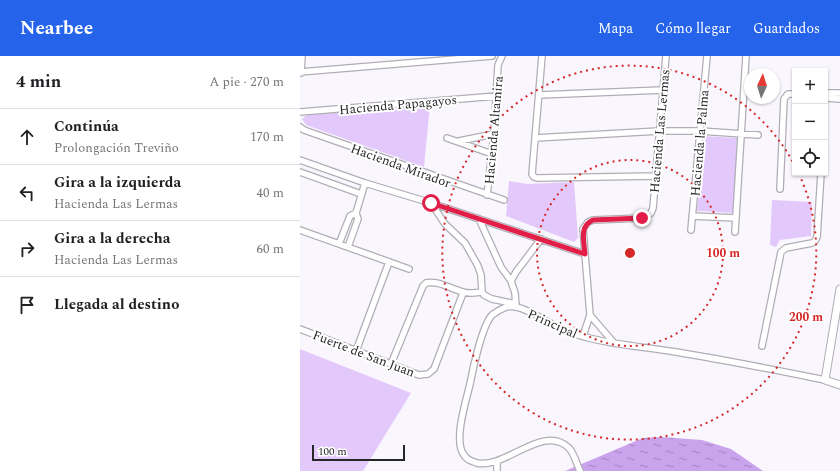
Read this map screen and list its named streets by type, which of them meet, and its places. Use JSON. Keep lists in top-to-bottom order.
{
  "streets": {
    "street": [
      "Hacienda Papagayos",
      "Hacienda Altamira",
      "Hacienda Las Lermas",
      "Hacienda la Palma",
      "Hacienda Mirador",
      "Principal",
      "Fuerte de San Juan"
    ]
  },
  "crossings": [
    ["Hacienda Papagayos", "Hacienda Altamira"],
    ["Hacienda Altamira", "Hacienda Mirador"],
    ["Hacienda Las Lermas", "Principal"]
  ],
  "scale_bar": "100 m",
  "north": "top",
  "page": {
    "header": "Nearbee",
    "nav": ["Mapa", "Cómo llegar", "Guardados"],
    "heading": ["4 min", "A pie · 270 m"],
    "map_buttons": ["+", "−"],
    "list": [
      ["Continúa", "Prolongación Treviño", "170 m"],
      ["Gira a la izquierda", "Hacienda Las Lermas", "40 m"],
      ["Gira a la derecha", "Hacienda Las Lermas", "60 m"],
      "Llegada al destino"
    ],
    "scale": "100 m"
  },
  "rings": ["100 m", "200 m"]
}
